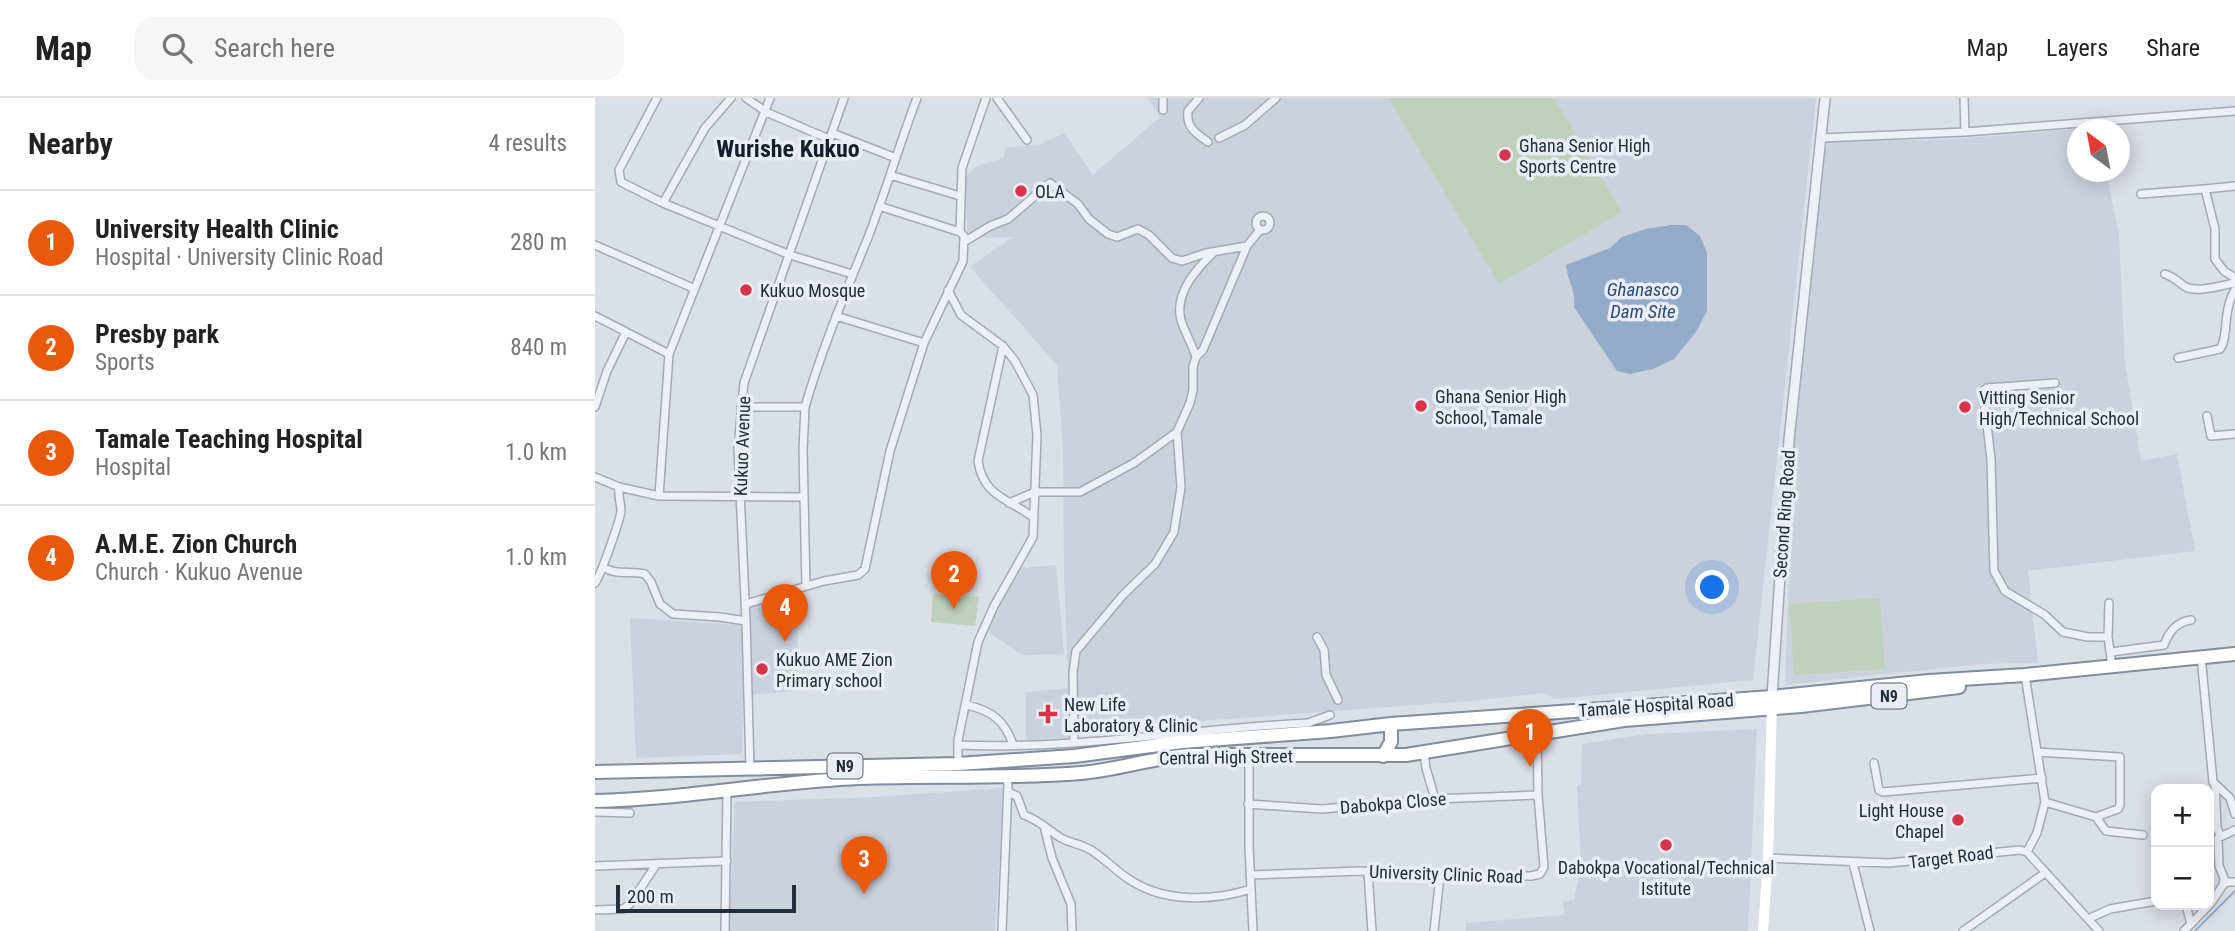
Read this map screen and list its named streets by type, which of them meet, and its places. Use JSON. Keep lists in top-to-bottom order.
{
  "streets": {
    "highway": ["N9", "Tamale Hospital Road", "Central High Street"],
    "main road": ["Second Ring Road"],
    "street": [
      "Kukuo Avenue",
      "Dabokpa Close",
      "Target Road",
      "University Clinic Road"
    ]
  },
  "crossings": [
    ["Kukuo Avenue", "Central High Street"],
    ["Second Ring Road", "N9"],
    ["Second Ring Road", "Tamale Hospital Road"],
    ["Second Ring Road", "Central High Street"],
    ["Second Ring Road", "Target Road"],
    ["N9", "Tamale Hospital Road"],
    ["N9", "Central High Street"],
    ["Tamale Hospital Road", "Central High Street"],
    ["Central High Street", "University Clinic Road"],
    ["Dabokpa Close", "University Clinic Road"]
  ],
  "districts": ["Wurishe Kukuo"],
  "water": ["Ghanasco Dam Site"],
  "places": {
    "other": [
      "Ghana Senior High Sports Centre",
      "OLA",
      "Kukuo Mosque",
      "Ghana Senior High School, Tamale",
      "Vitting Senior High/Technical School",
      "Kukuo AME Zion Primary school",
      "Light House Chapel",
      "Dabokpa Vocational/Technical Istitute"
    ],
    "health": ["New Life Laboratory & Clinic"]
  },
  "scale_bar": "200 m",
  "north": "top left",
  "page": {
    "header": "Map",
    "search": "Search here",
    "nav": ["Map", "Layers", "Share"],
    "heading": ["Nearby", "4 results"],
    "list": [
      {
        "mark": "1",
        "name": "University Health Clinic",
        "note": "Hospital · University Clinic Road",
        "value": "280 m"
      },
      {
        "mark": "2",
        "name": "Presby park",
        "note": "Sports",
        "value": "840 m"
      },
      {
        "mark": "3",
        "name": "Tamale Teaching Hospital",
        "note": "Hospital",
        "value": "1.0 km"
      },
      {
        "mark": "4",
        "name": "A.M.E. Zion Church",
        "note": "Church · Kukuo Avenue",
        "value": "1.0 km"
      }
    ],
    "pins": [
      "2",
      "4",
      "1",
      "3"
    ],
    "map_buttons": ["+", "−"],
    "scale": "200 m"
  }
}
